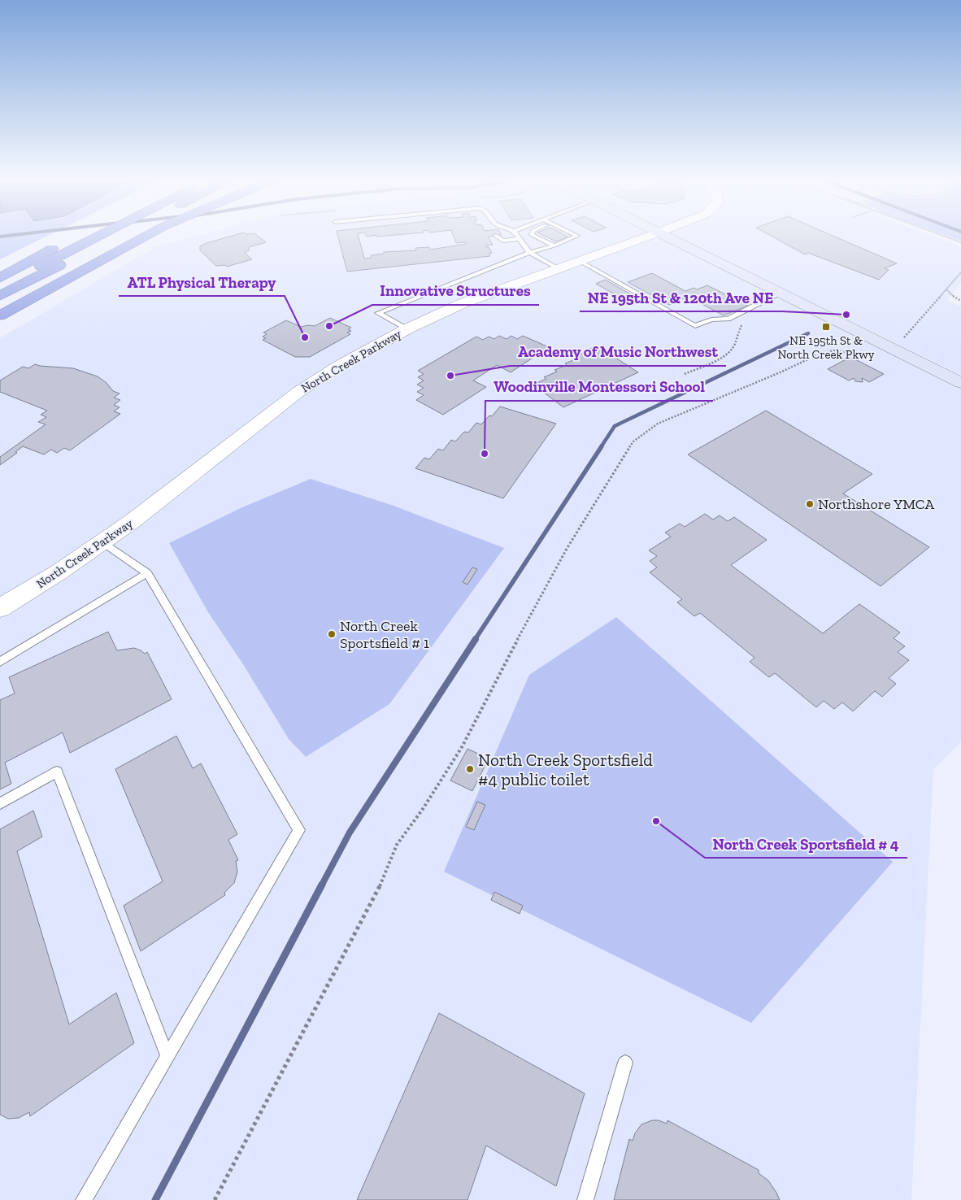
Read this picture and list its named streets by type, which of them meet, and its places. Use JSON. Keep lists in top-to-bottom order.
{
  "streets": {
    "street": ["North Creek Parkway"]
  },
  "places": {
    "other": [
      "NE 195th St & 120th Ave NE",
      "Innovative Structures",
      "ATL Physical Therapy",
      "Academy of Music Northwest",
      "Woodinville Montessori School",
      "Northshore YMCA",
      "North Creek Sportsfield # 1",
      "North Creek Sportsfield #4 public toilet",
      "North Creek Sportsfield # 4"
    ],
    "transit": ["NE 195th St & North Creek Pkwy"]
  }
}
